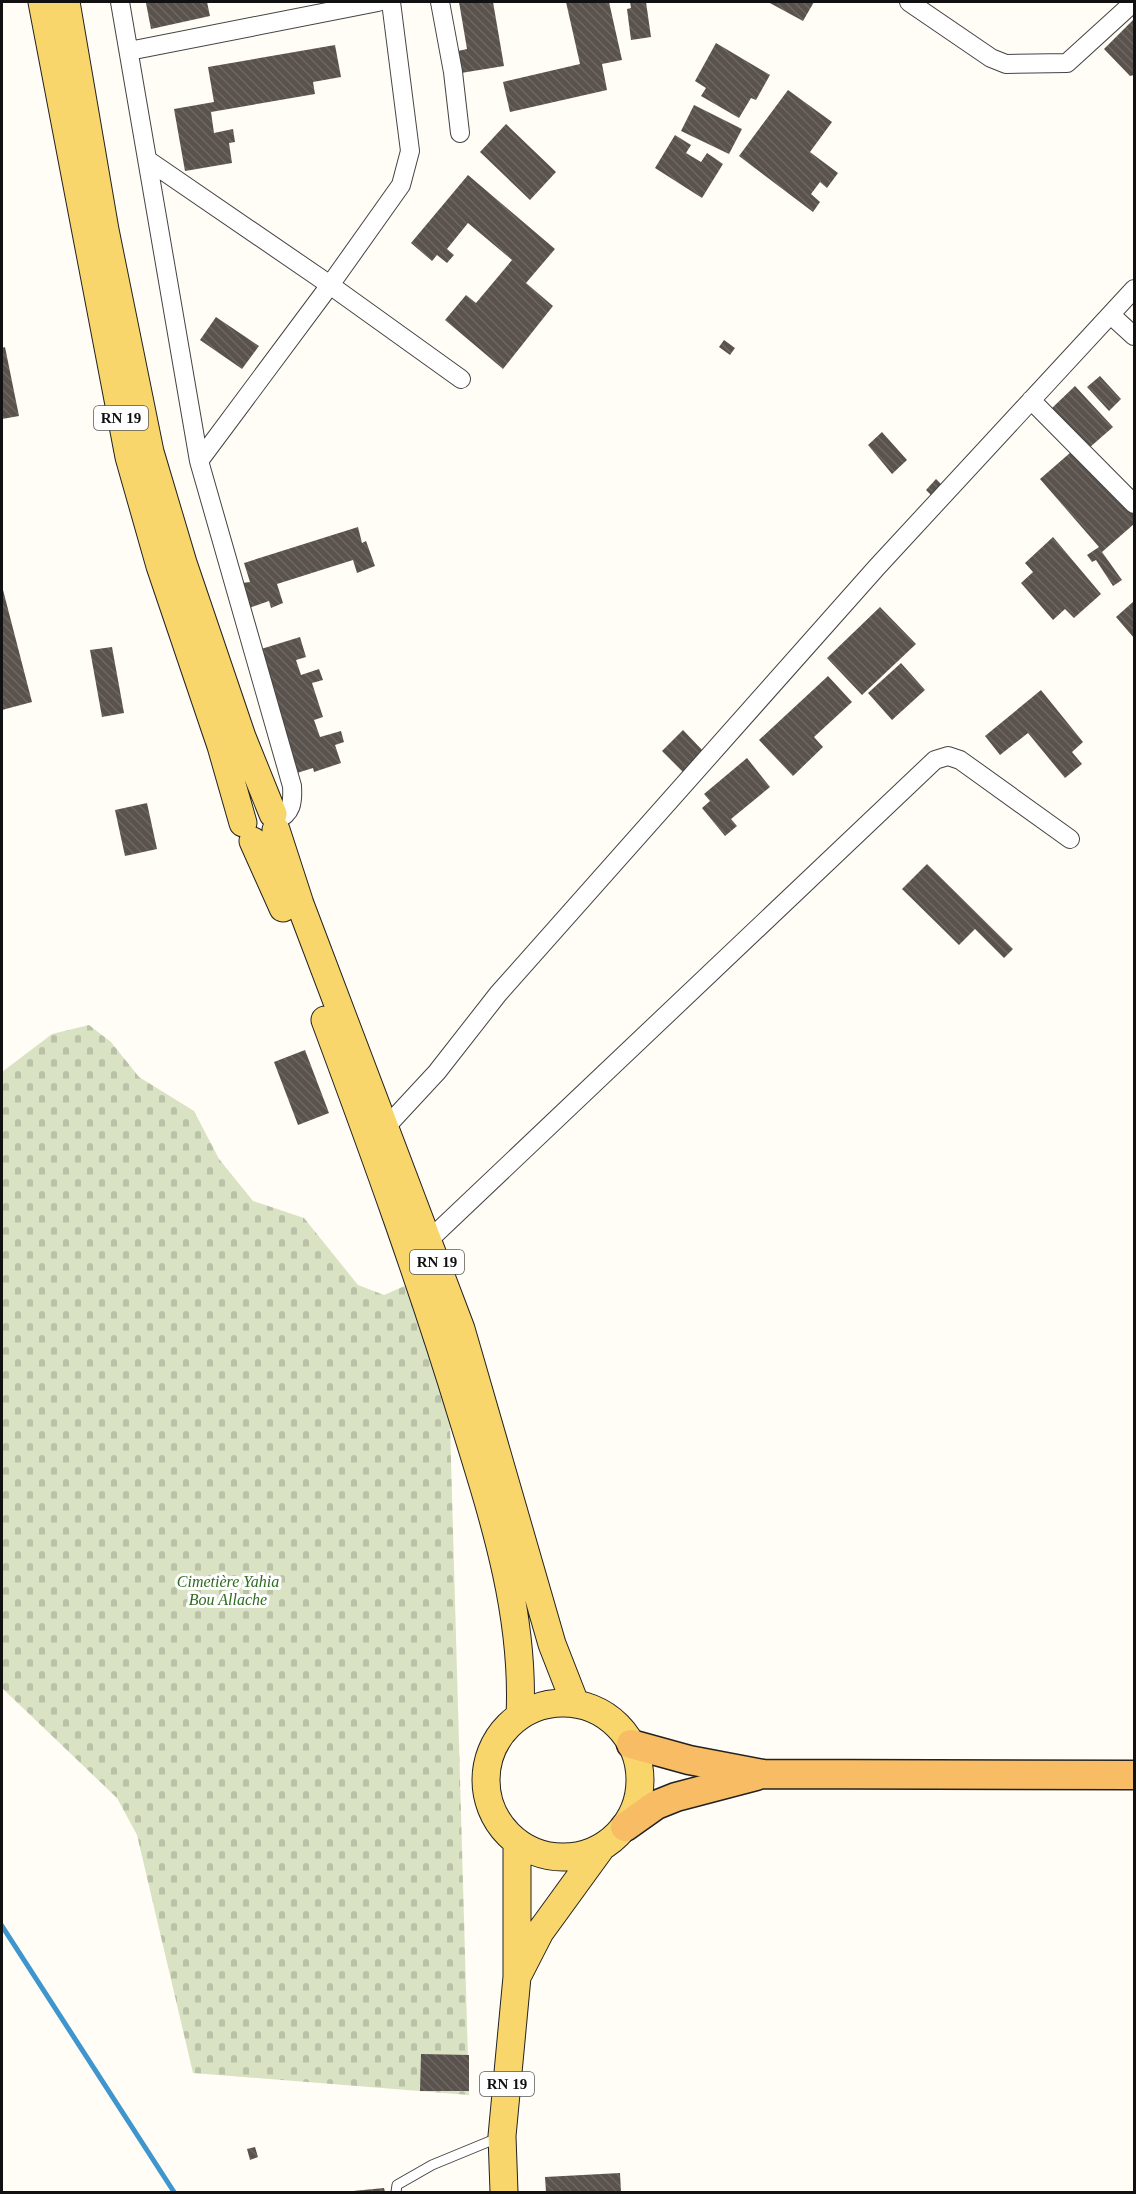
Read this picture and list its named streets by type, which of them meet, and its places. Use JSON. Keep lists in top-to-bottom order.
{
  "streets": {
    "main road": ["RN 19"]
  },
  "parks": ["Cimetière Yahia Bou Allache"]
}
